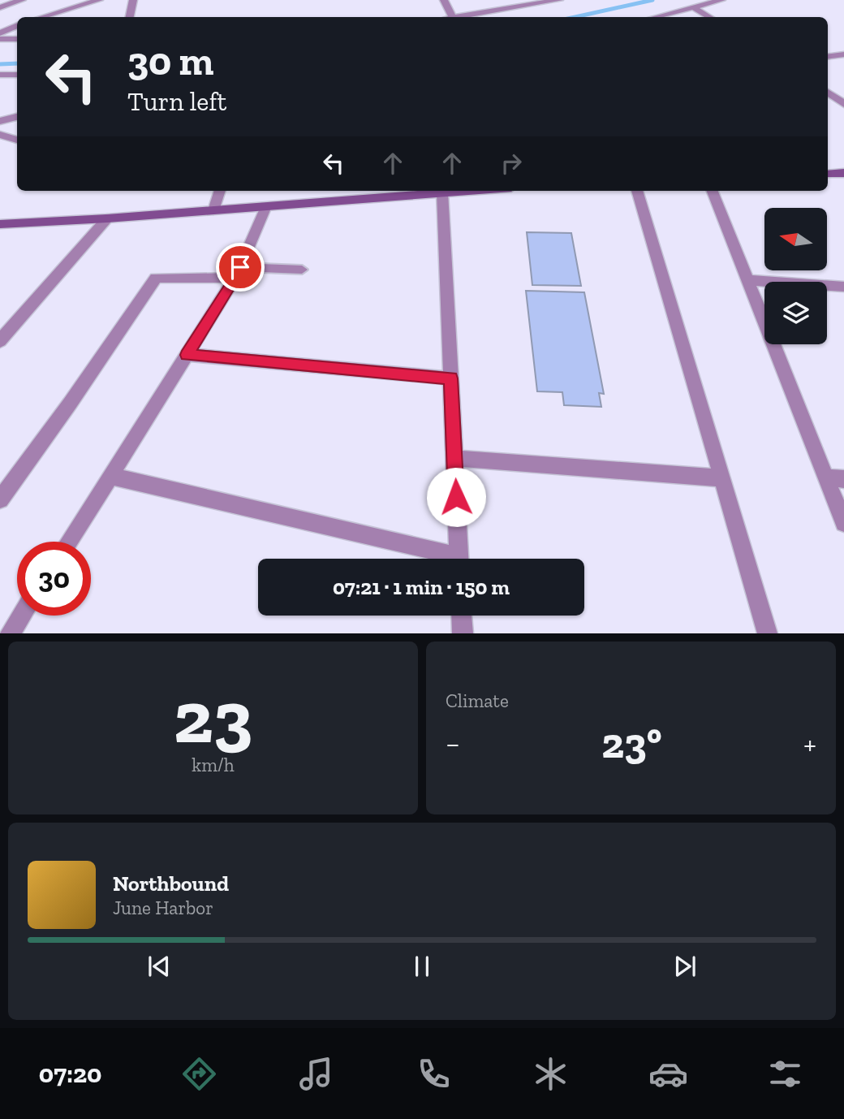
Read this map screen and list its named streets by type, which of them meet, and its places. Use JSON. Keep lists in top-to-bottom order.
{
  "north": "left",
  "page": {
    "turn": ["30 m", "Turn left"],
    "limit": "30",
    "trip": "07:21 · 1 min · 150 m",
    "tile": [
      ["23", "km/h"],
      "Climate"
    ],
    "heat": ["−", "23°", "+"],
    "song": ["Northbound", "June Harbor"],
    "tabs": "07:20"
  }
}
